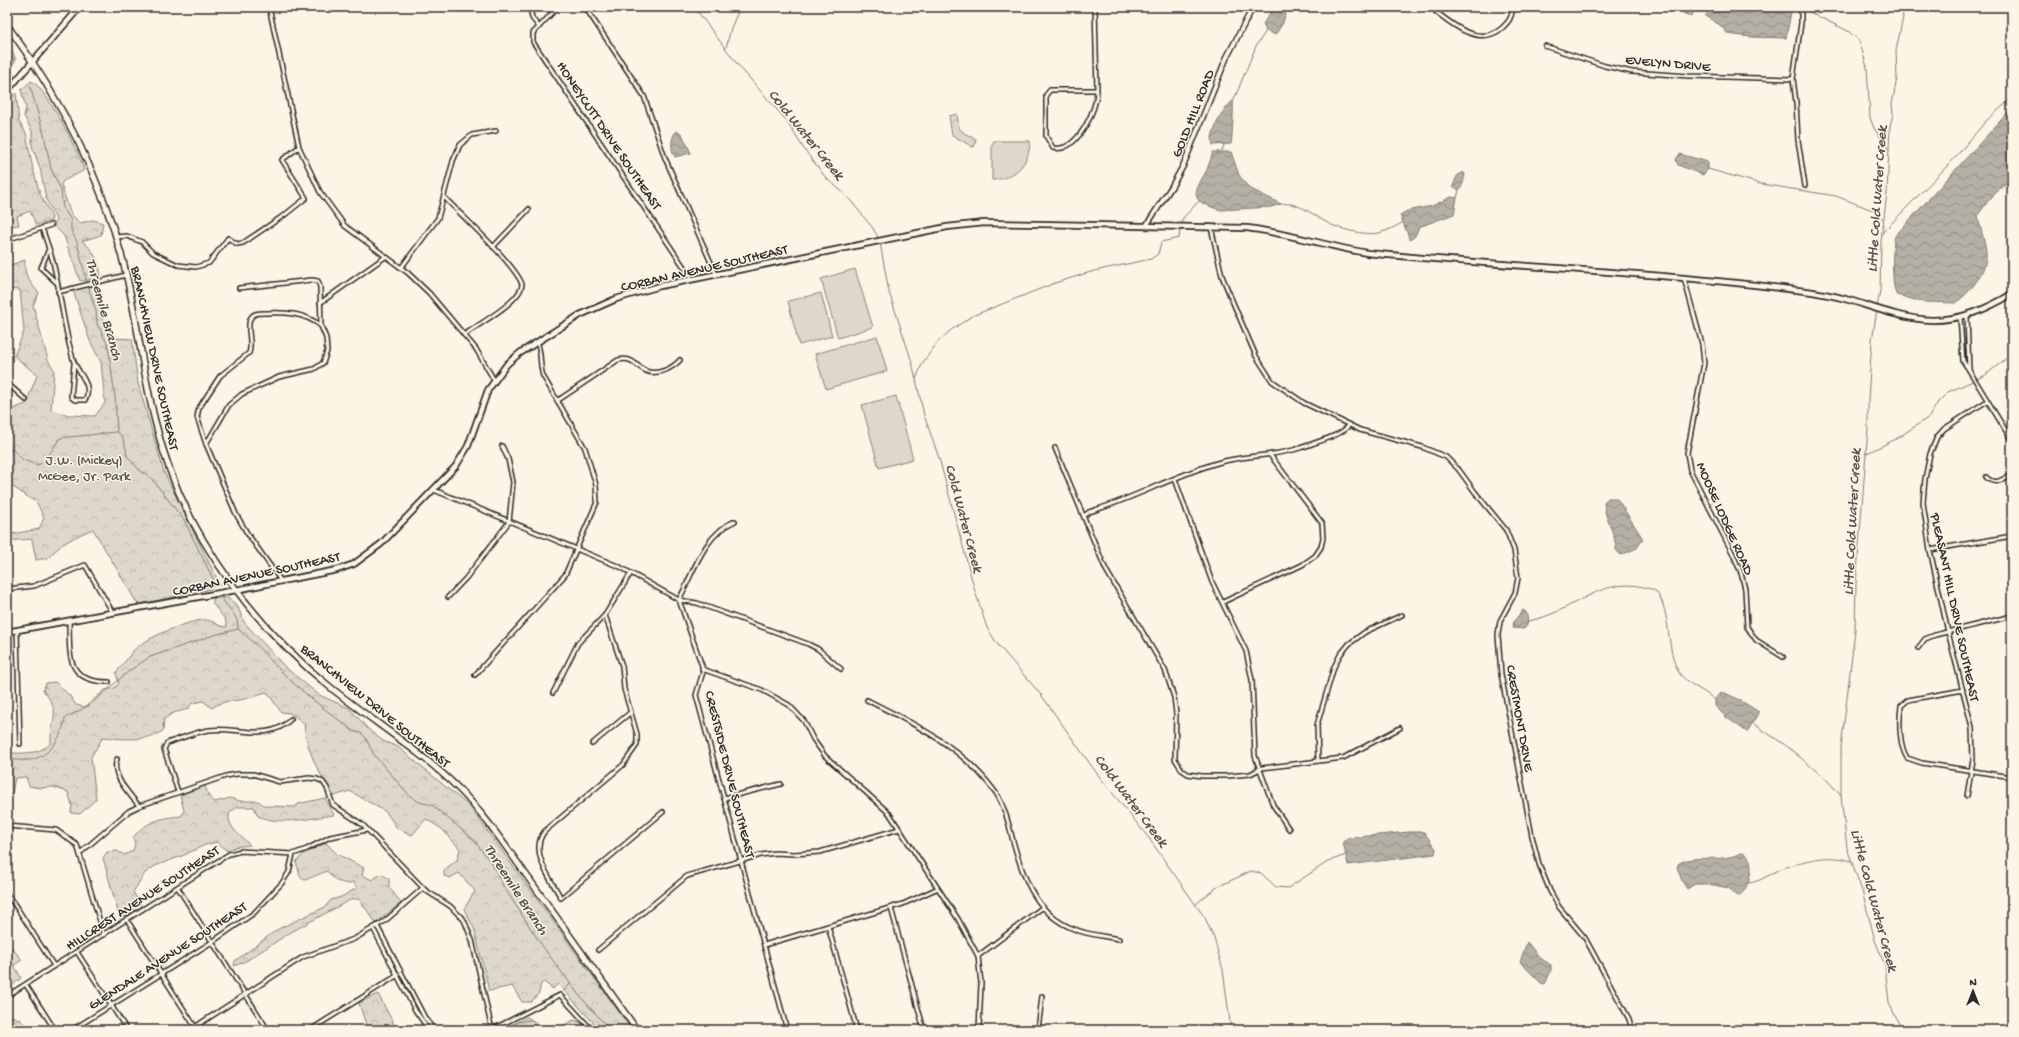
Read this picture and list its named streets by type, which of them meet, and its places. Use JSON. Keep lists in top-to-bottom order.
{
  "streets": {
    "main road": ["CORBAN AVENUE SOUTHEAST", "BRANCHVIEW DRIVE SOUTHEAST"],
    "street": [
      "EVELYN DRIVE",
      "GOLD HILL ROAD",
      "HONEYCUTT DRIVE SOUTHEAST",
      "MOOSE LODGE ROAD",
      "PLEASANT HILL DRIVE SOUTHEAST",
      "CRESTMONT DRIVE",
      "CRESTSIDE DRIVE SOUTHEAST",
      "HILLCREST AVENUE SOUTHEAST",
      "GLENDALE AVENUE SOUTHEAST"
    ]
  },
  "crossings": [
    ["GOLD HILL ROAD", "CORBAN AVENUE SOUTHEAST"],
    ["HONEYCUTT DRIVE SOUTHEAST", "CORBAN AVENUE SOUTHEAST"],
    ["CORBAN AVENUE SOUTHEAST", "BRANCHVIEW DRIVE SOUTHEAST"],
    ["CORBAN AVENUE SOUTHEAST", "MOOSE LODGE ROAD"],
    ["CORBAN AVENUE SOUTHEAST", "CRESTMONT DRIVE"],
    ["HILLCREST AVENUE SOUTHEAST", "GLENDALE AVENUE SOUTHEAST"]
  ],
  "water": ["Cold Water Creek", "Little Cold Water Creek", "Threemile Branch"],
  "parks": ["J.W. (Mickey) McGee, Jr. Park"],
  "north": "top"
}
